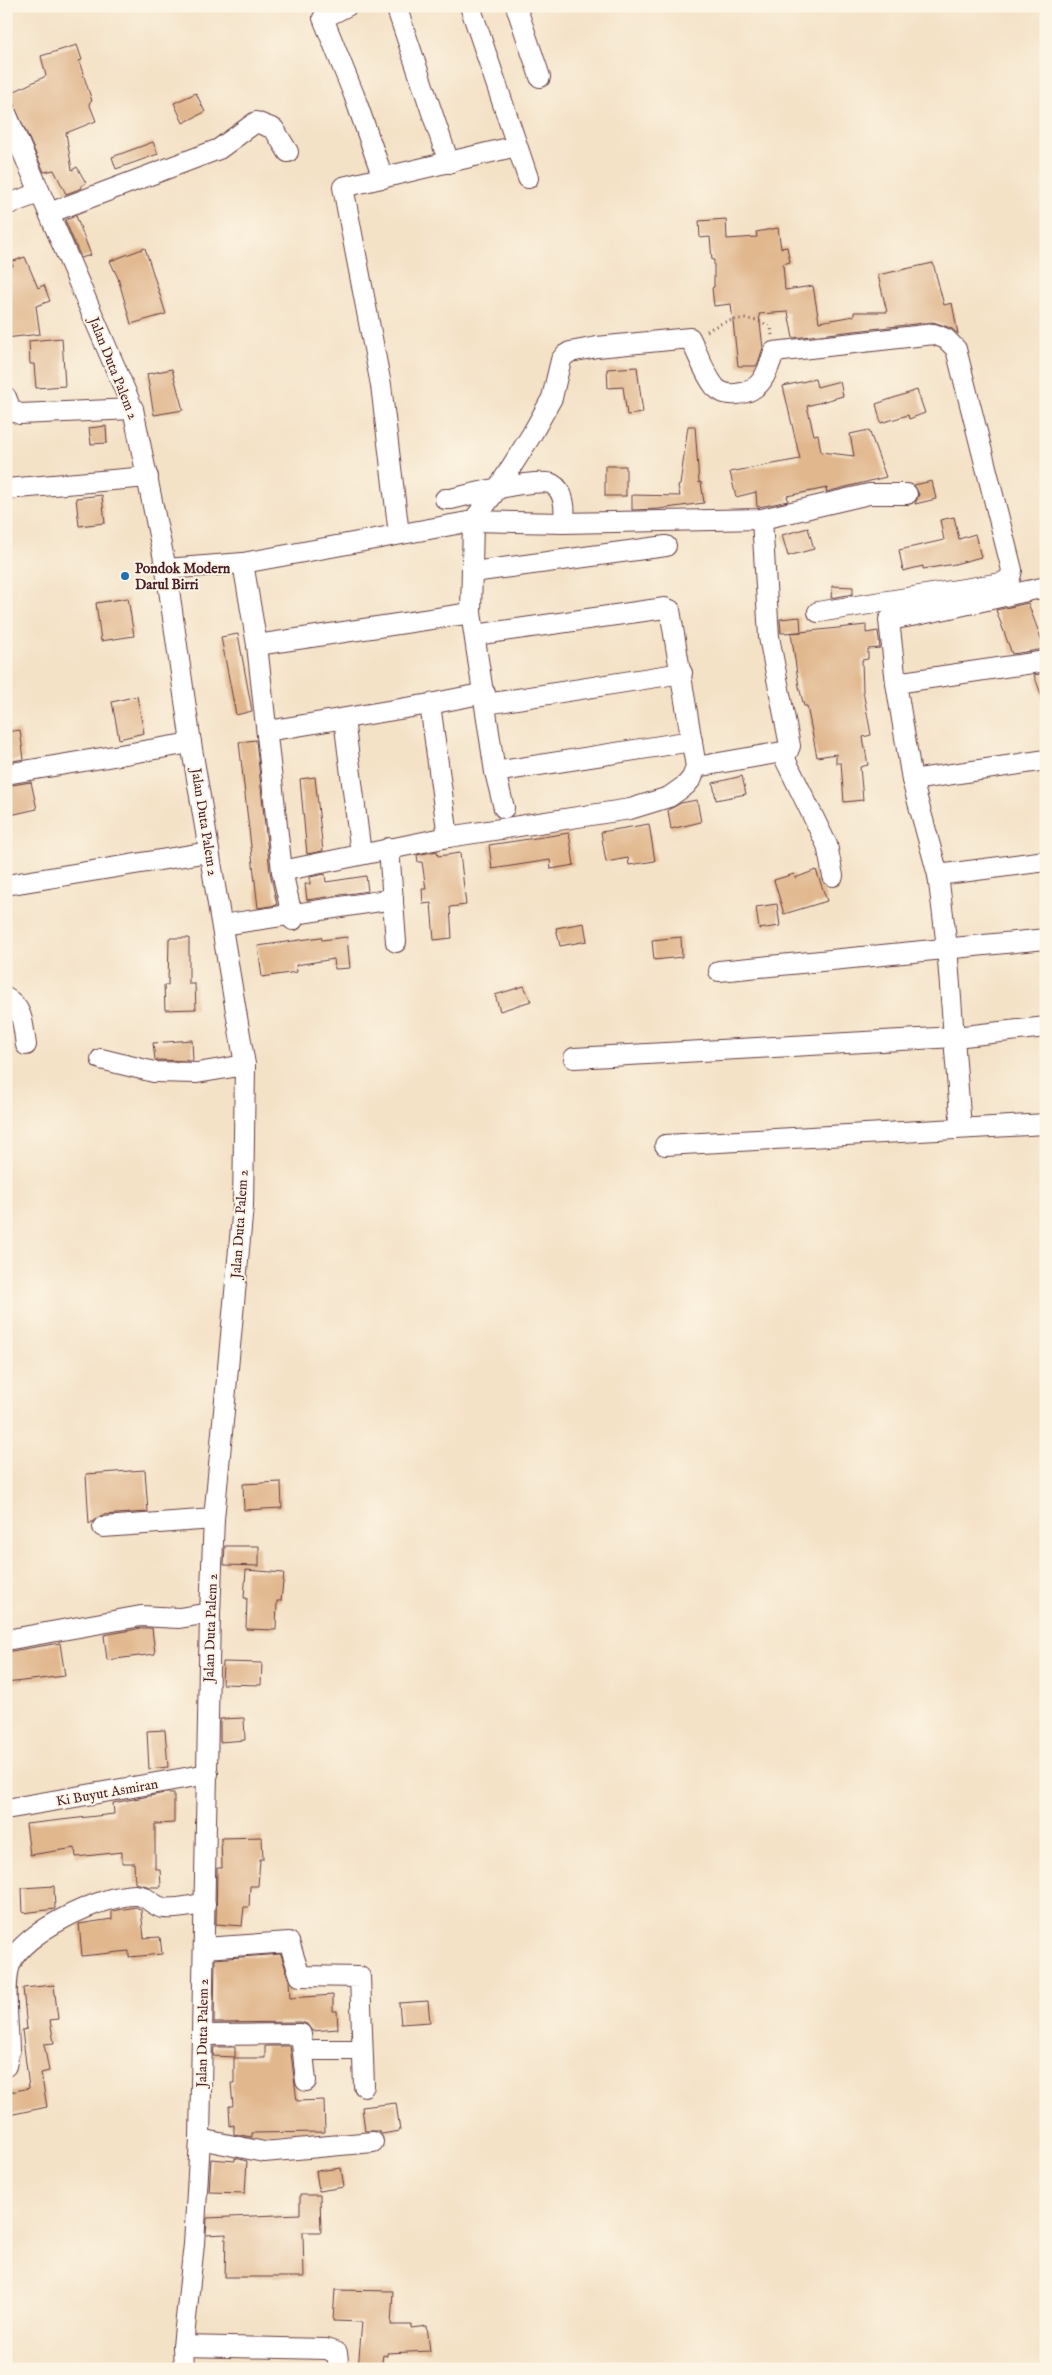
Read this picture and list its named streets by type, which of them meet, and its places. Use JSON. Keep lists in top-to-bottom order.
{
  "streets": {
    "street": ["Jalan Duta Palem 2", "Ki Buyut Asmiran"]
  },
  "crossings": [
    ["Jalan Duta Palem 2", "Ki Buyut Asmiran"]
  ],
  "places": ["Pondok Modern Darul Birri"]
}
